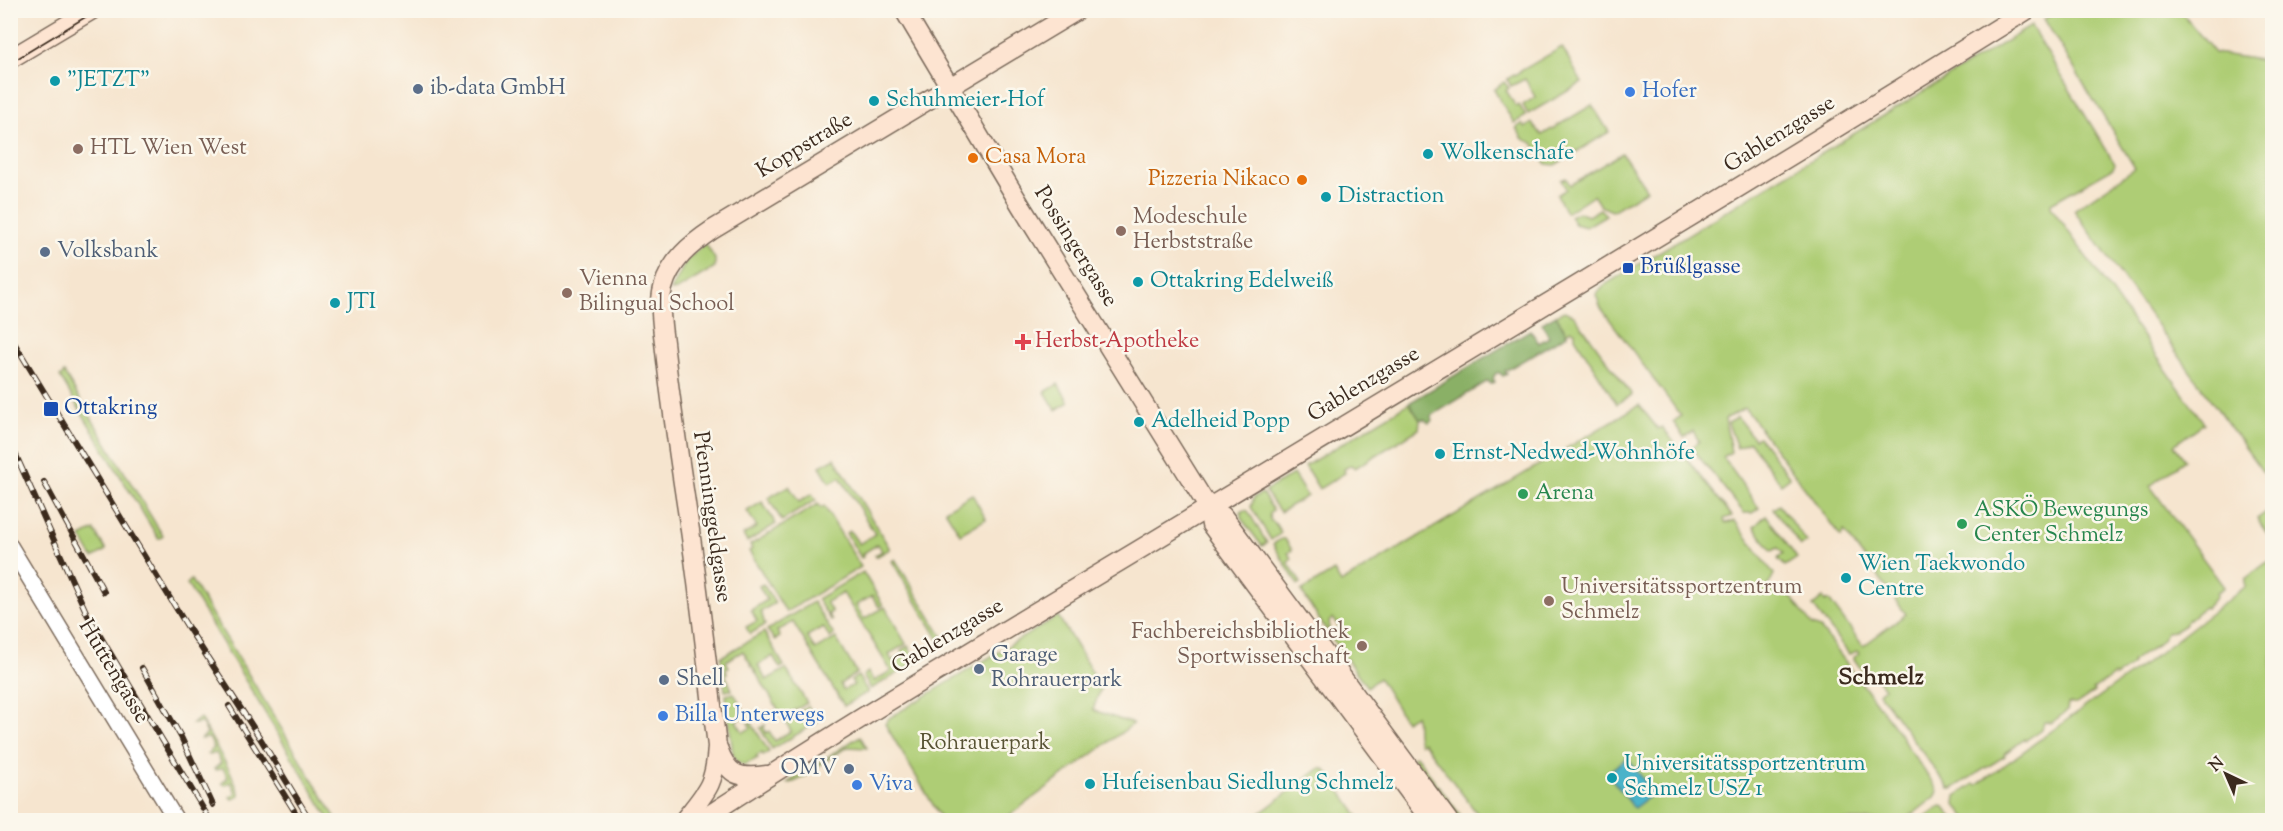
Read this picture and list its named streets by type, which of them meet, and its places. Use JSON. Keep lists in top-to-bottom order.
{
  "streets": {
    "main road": [
      "Gablenzgasse",
      "Koppstraße",
      "Possingergasse",
      "Pfenninggeldgasse"
    ],
    "street": ["Huttengasse"]
  },
  "crossings": [
    ["Gablenzgasse", "Possingergasse"],
    ["Koppstraße", "Possingergasse"],
    ["Koppstraße", "Pfenninggeldgasse"]
  ],
  "districts": ["Schmelz"],
  "parks": ["Rohrauerpark"],
  "places": {
    "other": [
      "\"JETZT\"",
      "ib-data GmbH",
      "Hofer",
      "Schuhmeier-Hof",
      "HTL Wien West",
      "Wolkenschafe",
      "Casa Mora",
      "Pizzeria Nikaco",
      "Distraction",
      "Modeschule Herbststraße",
      "Volksbank",
      "Ottakring Edelweiß",
      "Vienna Bilingual School",
      "JTI",
      "Adelheid Popp",
      "Ernst-Nedwed-Wohnhöfe",
      "Arena",
      "ASKÖ Bewegungs Center Schmelz",
      "Wien Taekwondo Centre",
      "Universitätssportzentrum Schmelz",
      "Fachbereichsbibliothek Sportwissenschaft",
      "Garage Rohrauerpark",
      "Shell",
      "Billa Unterwegs",
      "OMV",
      "Universitätssportzentrum Schmelz USZ 1",
      "Hufeisenbau Siedlung Schmelz",
      "Viva"
    ],
    "transit": ["Brüßlgasse", "Ottakring"],
    "health": ["Herbst-Apotheke"]
  },
  "north": "top left"
}
